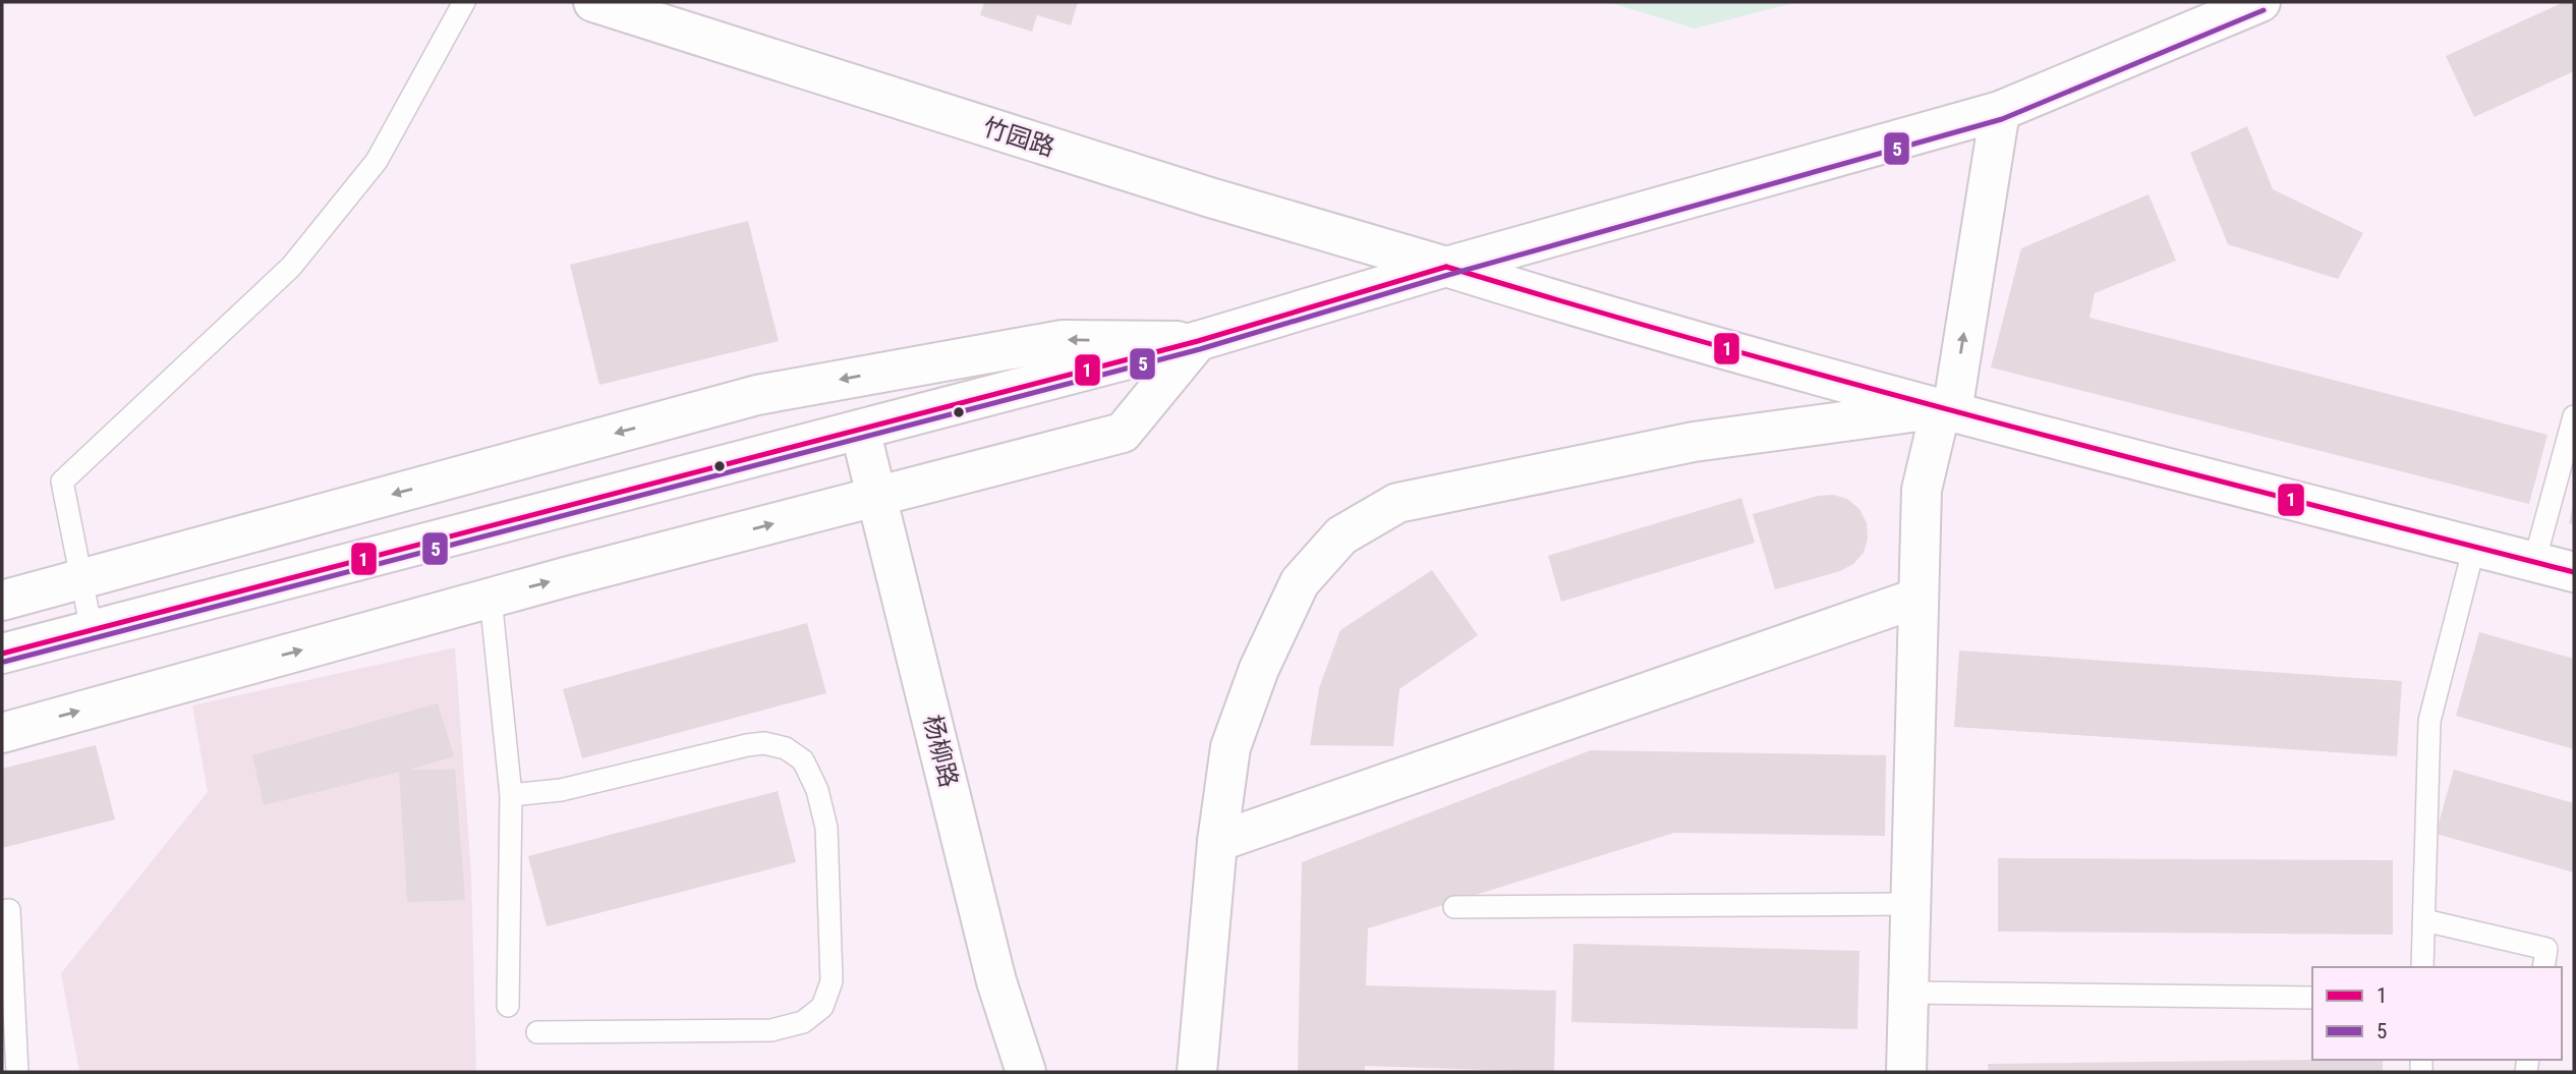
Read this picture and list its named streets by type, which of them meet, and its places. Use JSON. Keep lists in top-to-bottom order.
{
  "streets": {
    "street": ["竹园路", "杨柳路"]
  },
  "lines": ["transit line 5", "transit line 1"],
  "legend": ["1", "5"]
}
